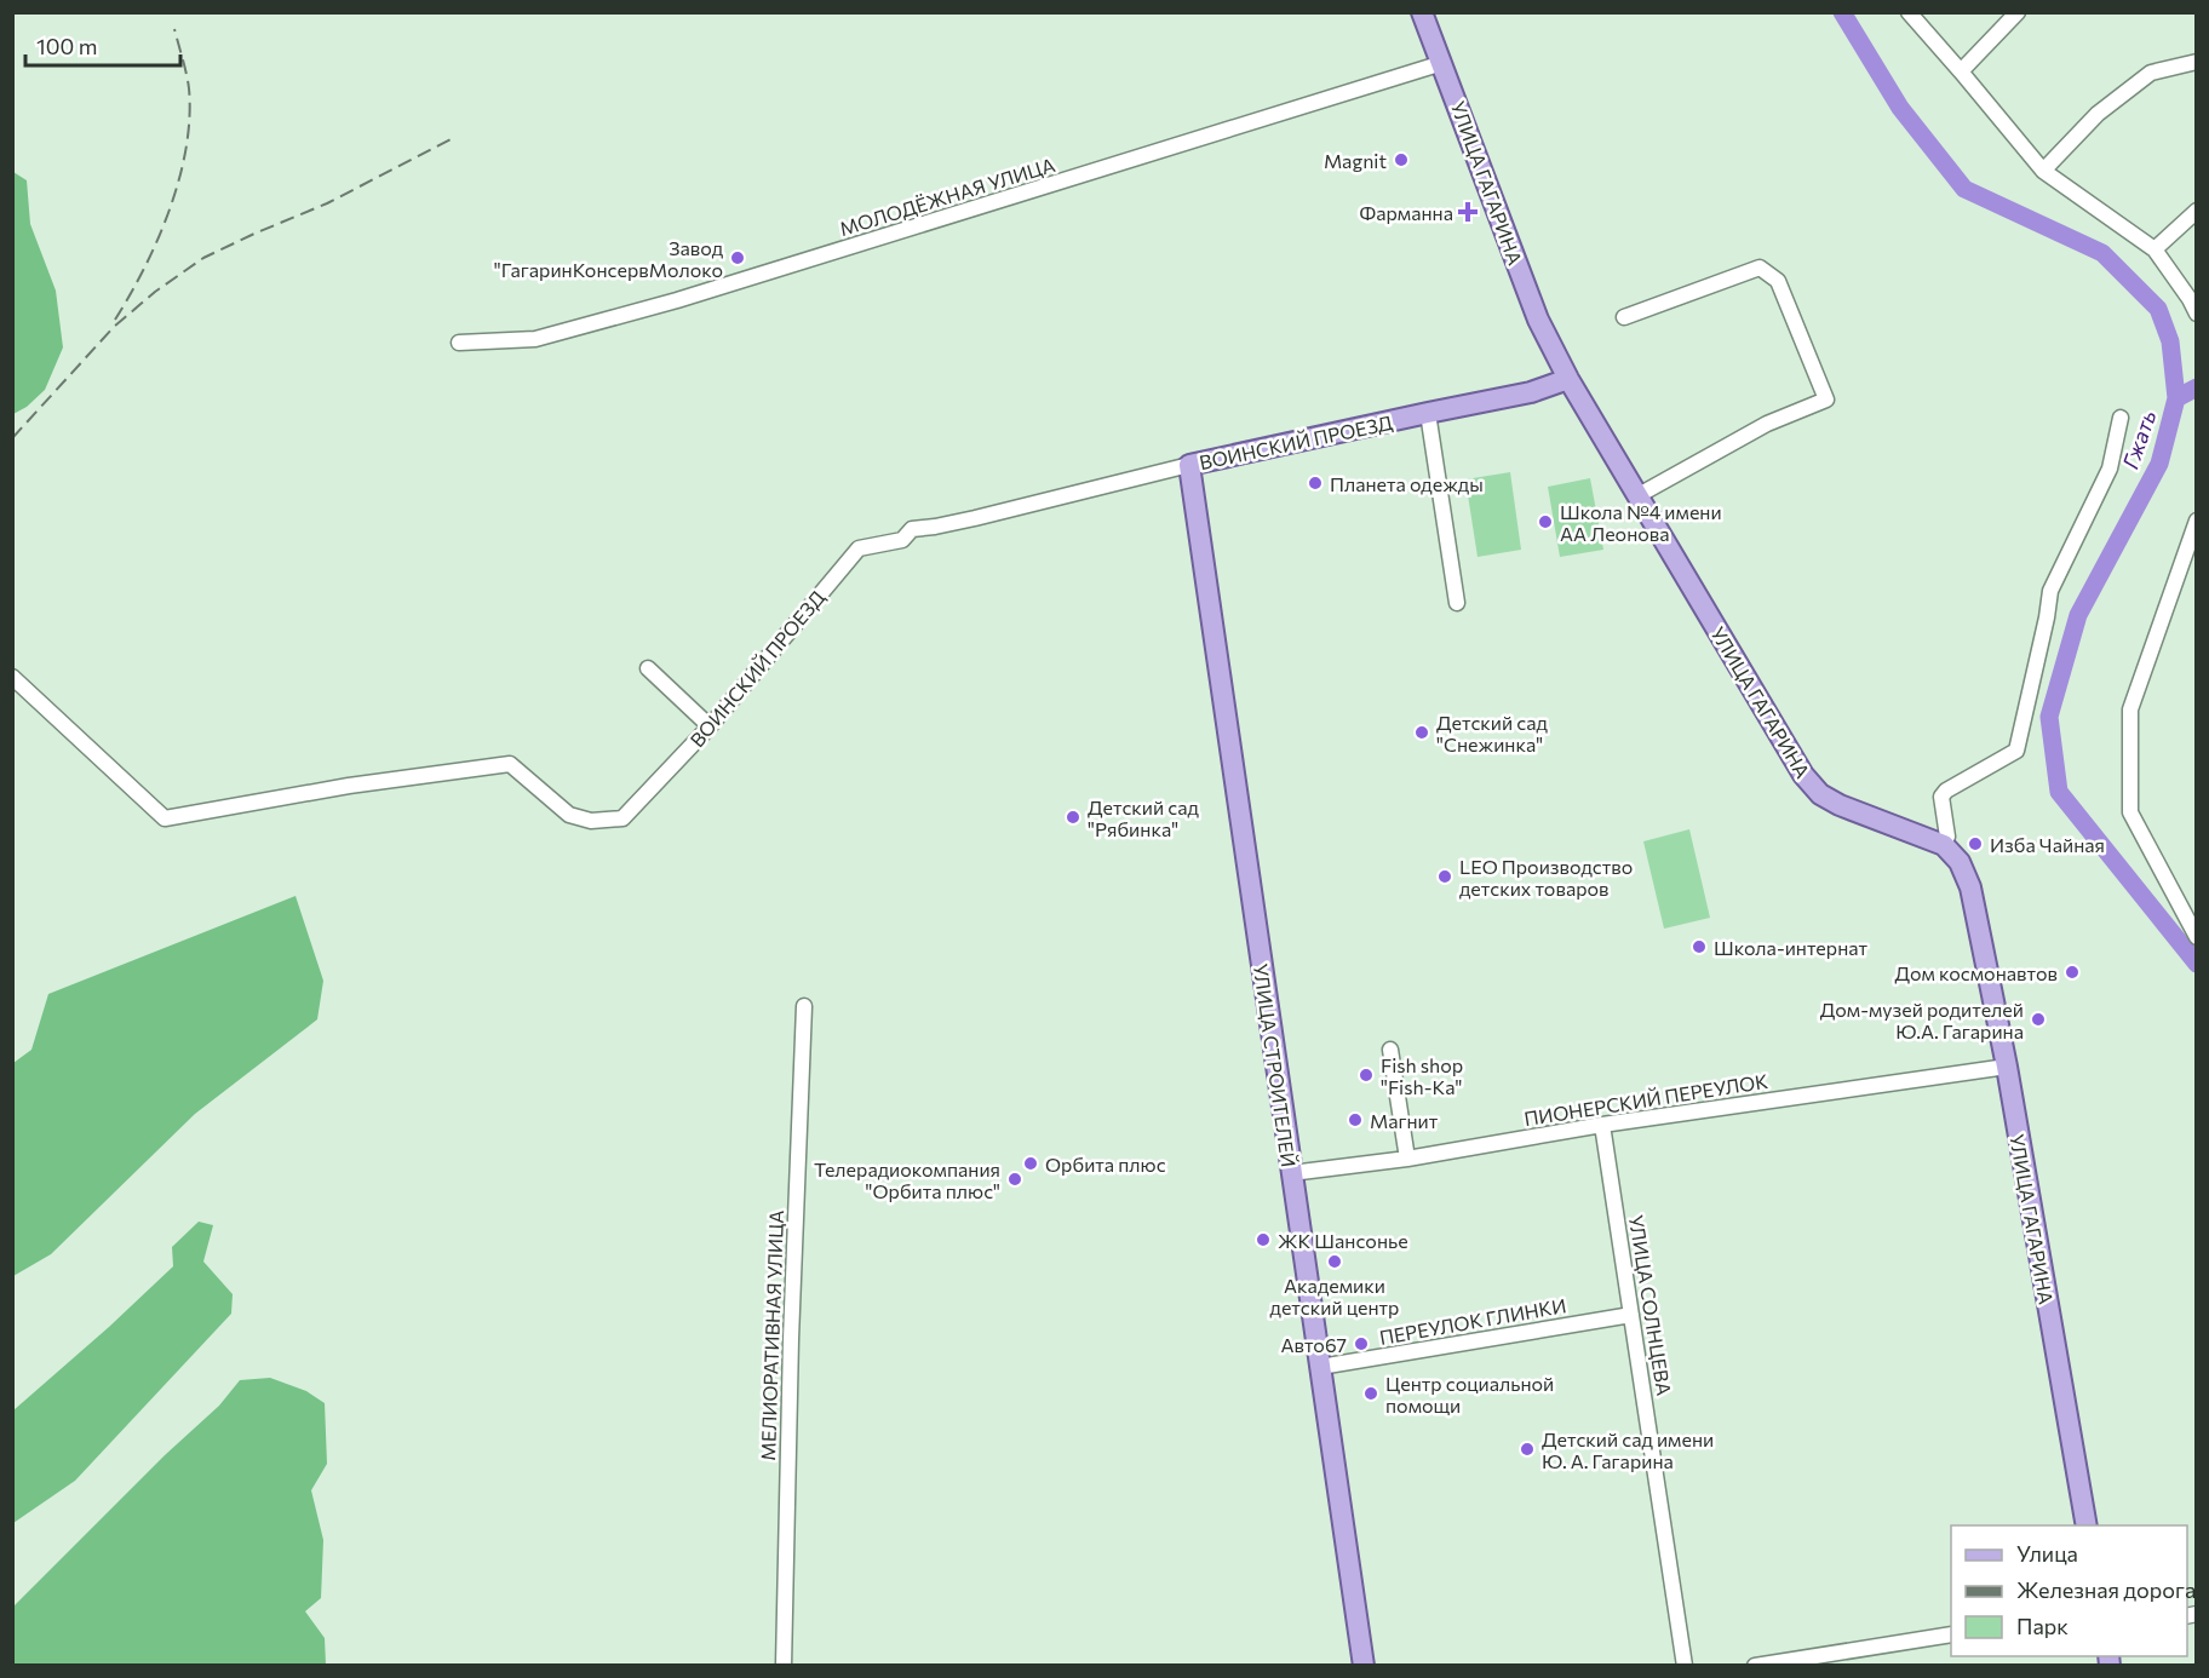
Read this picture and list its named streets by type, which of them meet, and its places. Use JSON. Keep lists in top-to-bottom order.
{
  "streets": {
    "main road": ["УЛИЦА ГАГАРИНА", "ВОИНСКИЙ ПРОЕЗД", "УЛИЦА СТРОИТЕЛЕЙ"],
    "street": [
      "МОЛОДЁЖНАЯ УЛИЦА",
      "ПИОНЕРСКИЙ ПЕРЕУЛОК",
      "УЛИЦА СОЛНЦЕВА",
      "ПЕРЕУЛОК ГЛИНКИ",
      "МЕЛИОРАТИВНАЯ УЛИЦА"
    ]
  },
  "crossings": [
    ["УЛИЦА ГАГАРИНА", "МОЛОДЁЖНАЯ УЛИЦА"],
    ["УЛИЦА ГАГАРИНА", "ВОИНСКИЙ ПРОЕЗД"],
    ["УЛИЦА ГАГАРИНА", "ПИОНЕРСКИЙ ПЕРЕУЛОК"],
    ["ВОИНСКИЙ ПРОЕЗД", "УЛИЦА СТРОИТЕЛЕЙ"],
    ["УЛИЦА СТРОИТЕЛЕЙ", "ПИОНЕРСКИЙ ПЕРЕУЛОК"],
    ["УЛИЦА СТРОИТЕЛЕЙ", "ПЕРЕУЛОК ГЛИНКИ"],
    ["ПИОНЕРСКИЙ ПЕРЕУЛОК", "УЛИЦА СОЛНЦЕВА"],
    ["УЛИЦА СОЛНЦЕВА", "ПЕРЕУЛОК ГЛИНКИ"]
  ],
  "water": ["Гжать"],
  "places": {
    "other": [
      "Magnit",
      "Завод \"ГагаринКонсервМолоко",
      "Планета одежды",
      "Школа №4 имени АА Леонова",
      "Детский сад \"Снежинка\"",
      "Детский сад \"Рябинка\"",
      "Изба Чайная",
      "LEO Производство детских товаров",
      "Школа-интернат",
      "Дом космонавтов",
      "Дом-музей родителей Ю.А. Гагарина",
      "Fish shop \"Fish-Ка\"",
      "Магнит",
      "Орбита плюс",
      "Телерадиокомпания \"Орбита плюс\"",
      "ЖК Шансонье",
      "Академики детский центр",
      "Авто67",
      "Центр социальной помощи",
      "Детский сад имени Ю. А. Гагарина"
    ],
    "health": ["Фарманна"]
  },
  "legend": ["Улица", "Железная дорога", "Парк"],
  "scale_bar": "100 m"
}
